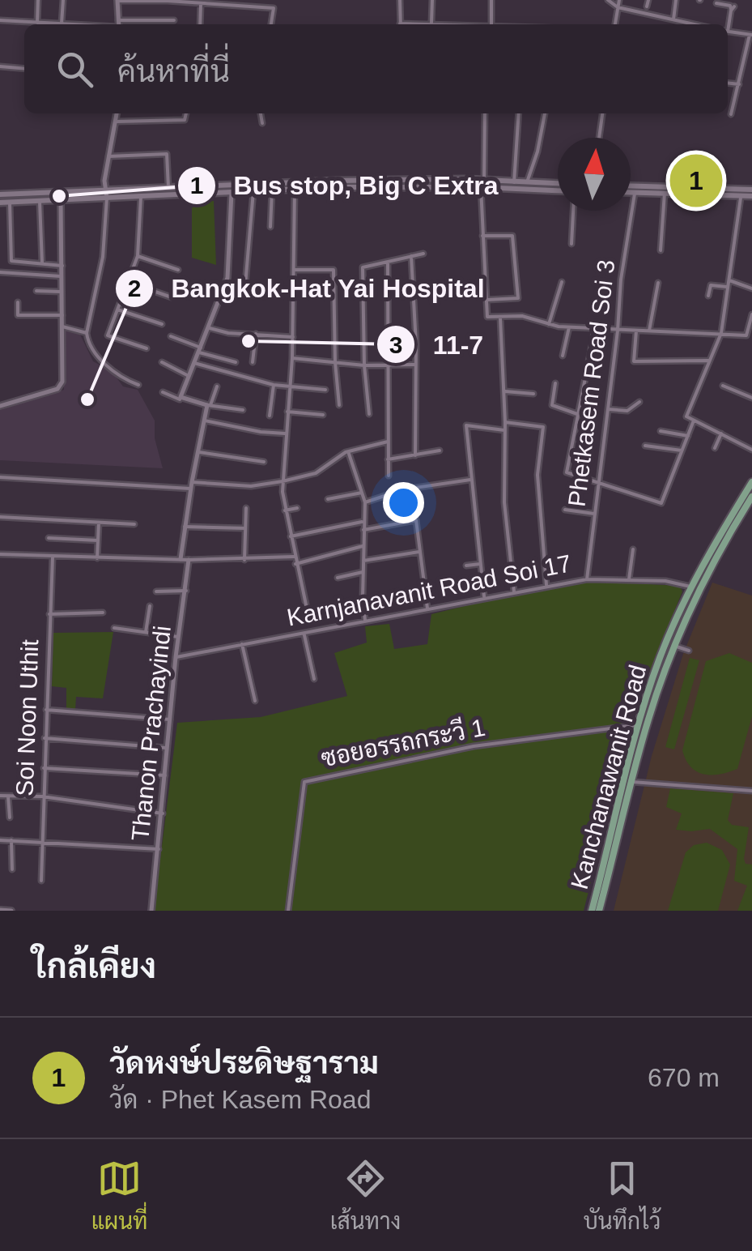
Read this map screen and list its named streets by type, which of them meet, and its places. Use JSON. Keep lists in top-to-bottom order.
{
  "streets": {
    "main road": ["Kanchanawanit Road"],
    "street": [
      "Phetkasem Road Soi 3",
      "Karnjanavanit Road Soi 17",
      "Soi Noon Uthit",
      "Thanon Prachayindi",
      "ซอยอรรถกระวี 1"
    ]
  },
  "crossings": [
    ["Phetkasem Road Soi 3", "Karnjanavanit Road Soi 17"],
    ["Karnjanavanit Road Soi 17", "Thanon Prachayindi"],
    ["Karnjanavanit Road Soi 17", "Kanchanawanit Road"],
    ["ซอยอรรถกระวี 1", "Kanchanawanit Road"]
  ],
  "places": ["Bus stop, Big C Extra", "11-7", "Bangkok-Hat Yai Hospital"],
  "north": "top",
  "page": {
    "search": "ค้นหาที่นี่",
    "pins": "1",
    "heading": "ใกล้เคียง",
    "list": [
      {
        "mark": "1",
        "name": "วัดหงษ์ประดิษฐาราม",
        "note": "วัด · Phet Kasem Road",
        "value": "670 m"
      }
    ],
    "nav": ["แผนที่", "เส้นทาง", "บันทึกไว้"]
  }
}
